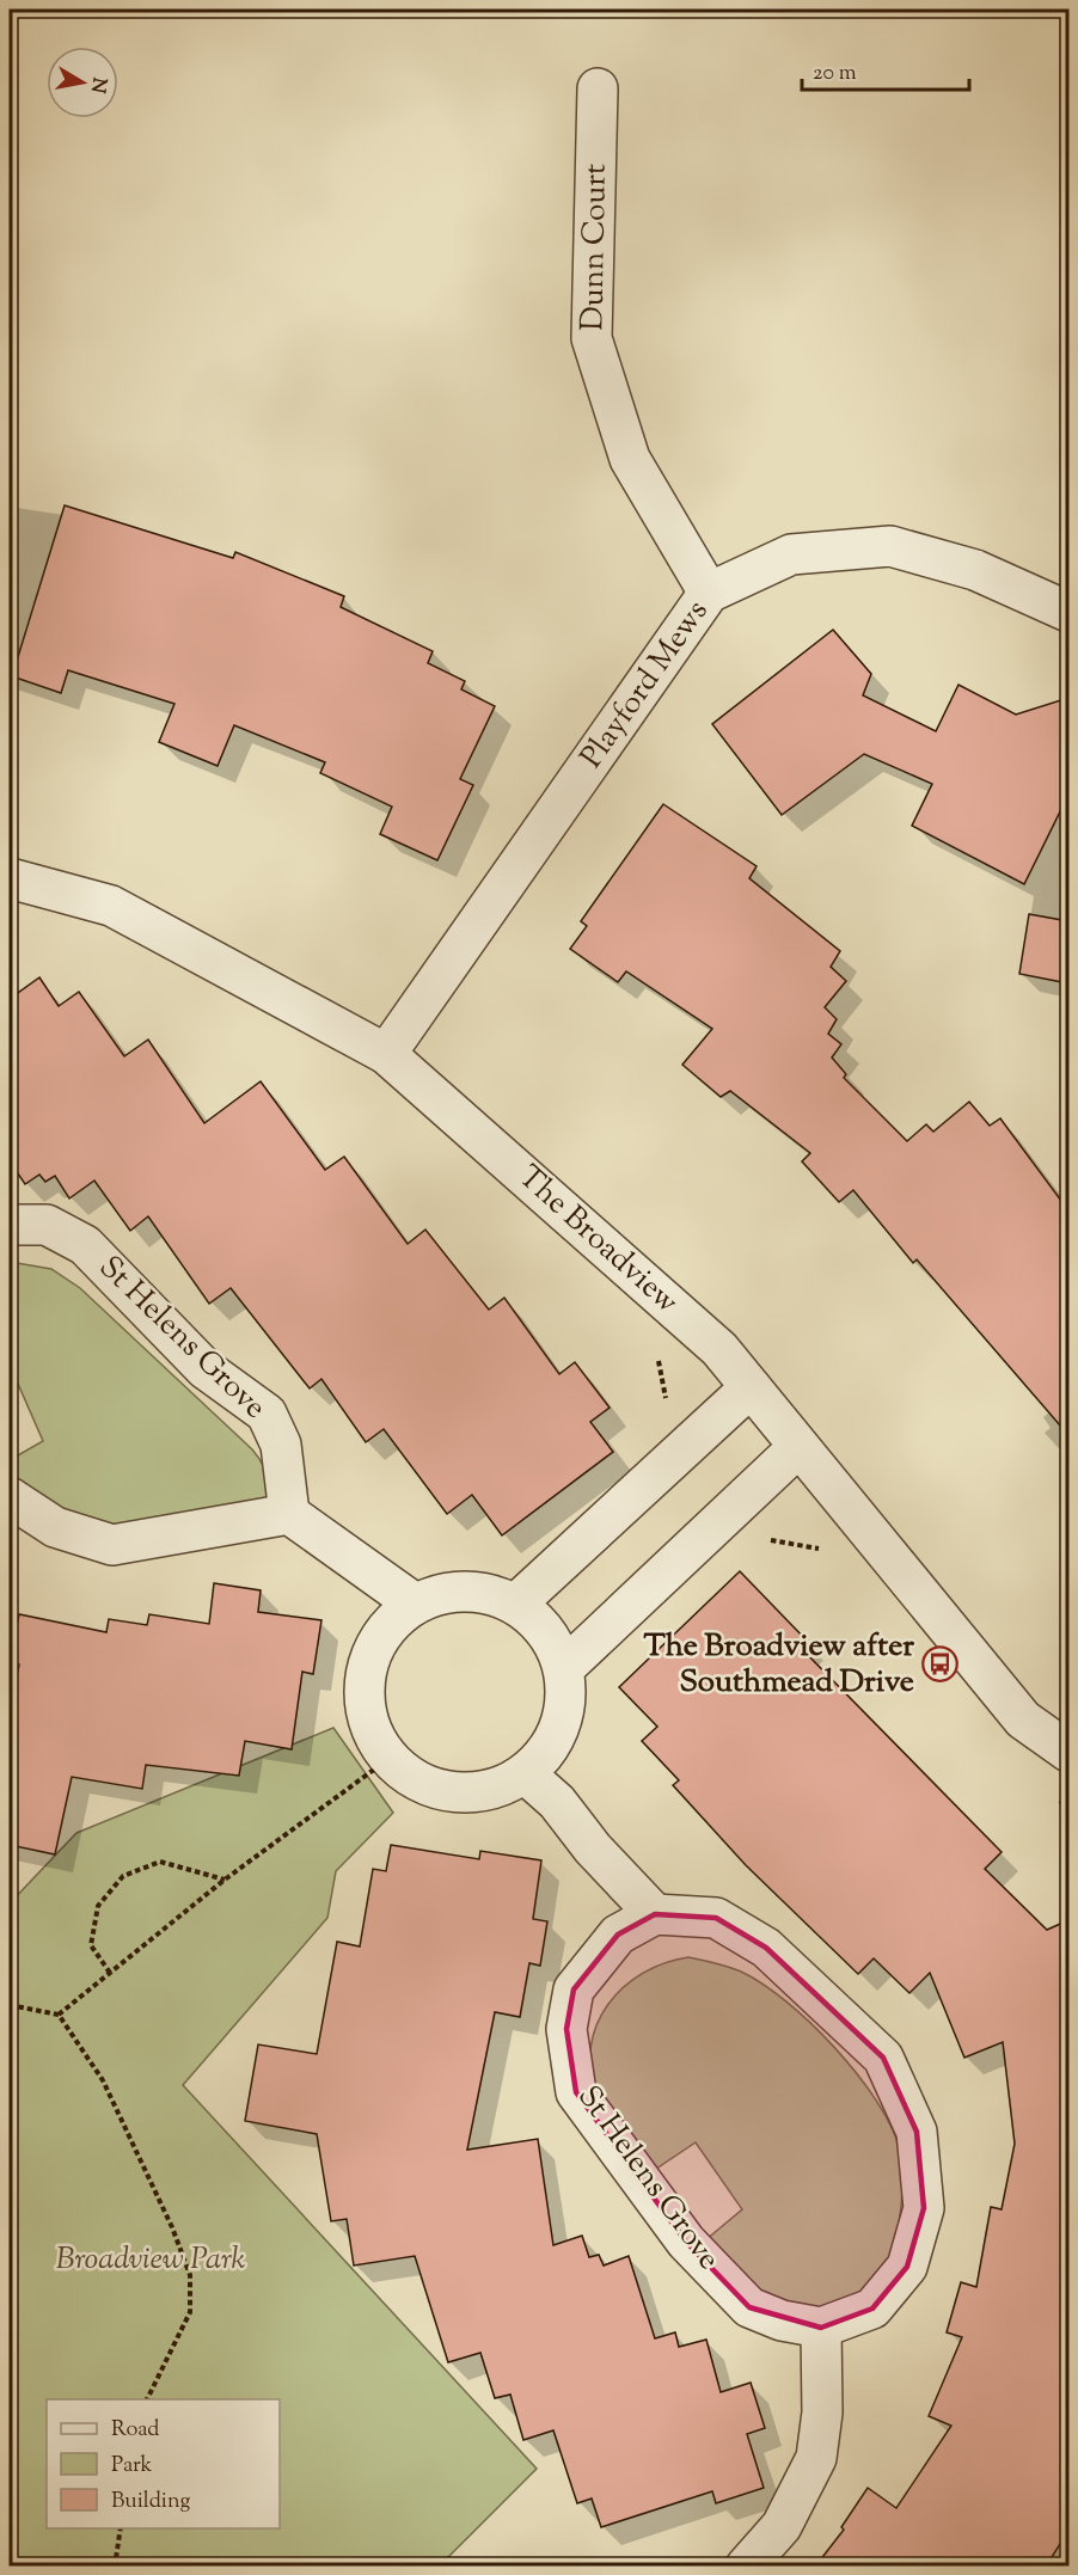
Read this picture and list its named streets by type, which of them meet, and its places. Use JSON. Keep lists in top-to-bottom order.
{
  "streets": {
    "street": [
      "Dunn Court",
      "Playford Mews",
      "The Broadview",
      "St Helens Grove"
    ]
  },
  "crossings": [
    ["Dunn Court", "Playford Mews"],
    ["Playford Mews", "The Broadview"]
  ],
  "parks": ["Broadview Park"],
  "places": {
    "bus stop": ["The Broadview after Southmead Drive"]
  },
  "legend": ["Road", "Park", "Building"],
  "scale_bar": "20 m",
  "north": "right"
}
